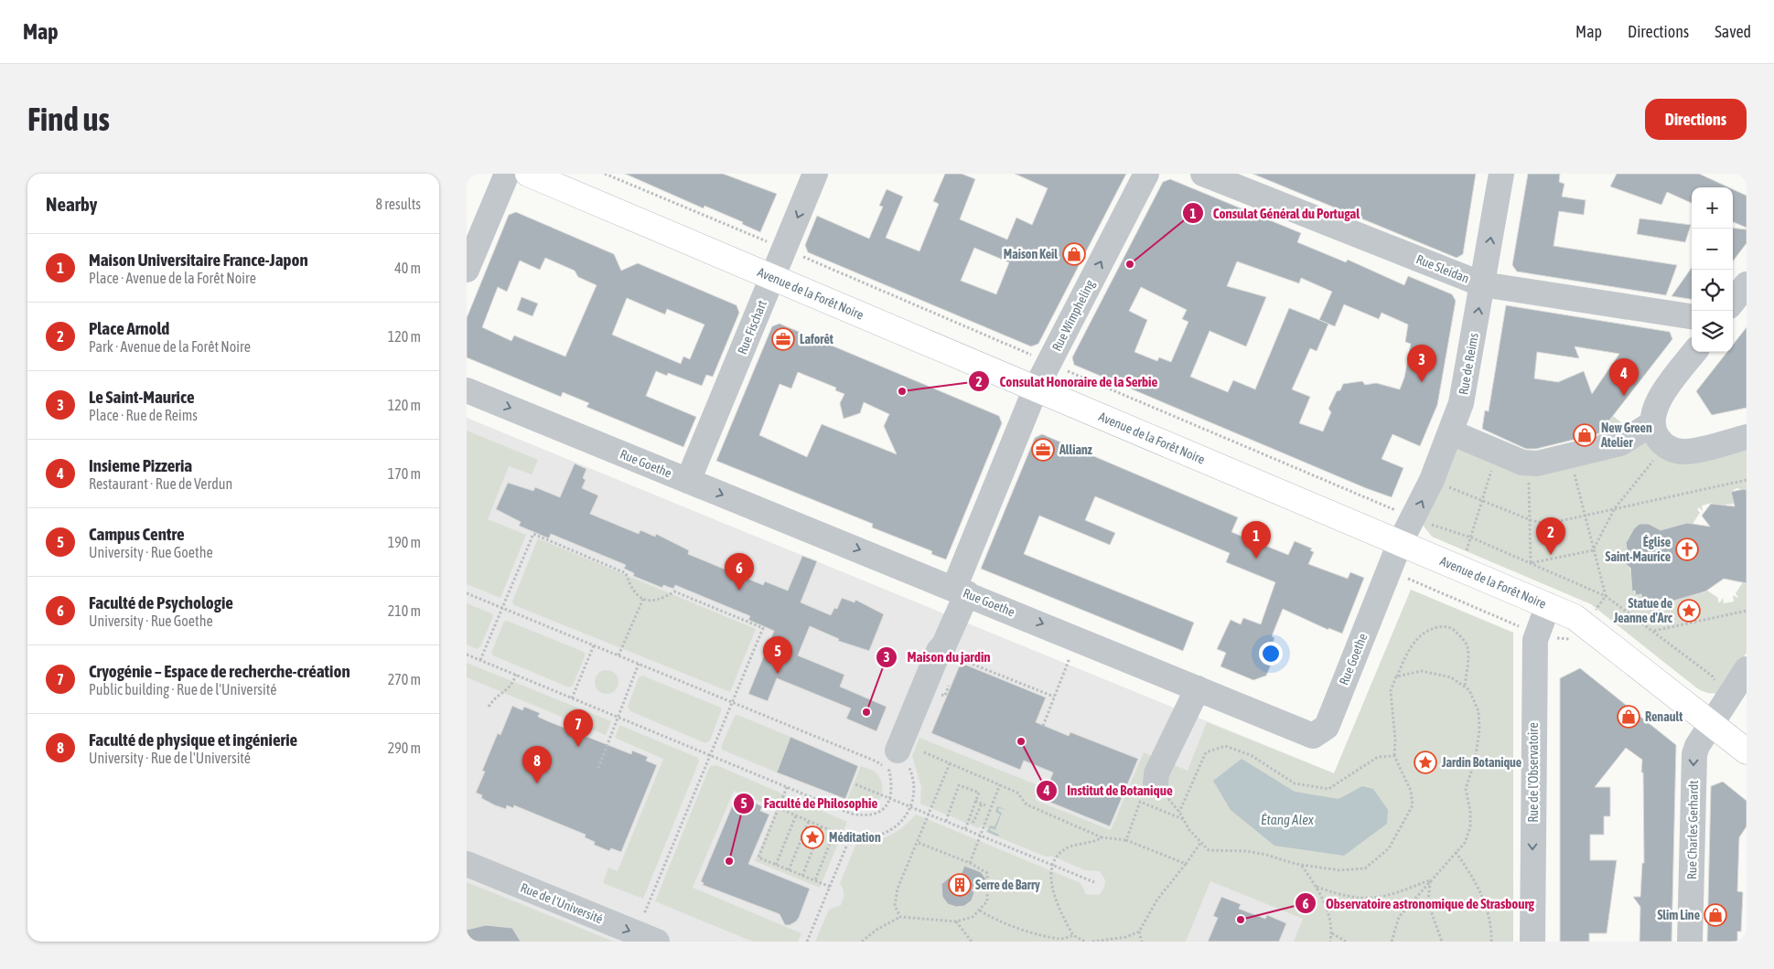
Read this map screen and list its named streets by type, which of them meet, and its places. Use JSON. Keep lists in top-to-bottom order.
{
  "streets": {
    "main road": ["Avenue de la Forêt Noire"],
    "street": [
      "Rue Sleidan",
      "Rue Wimpheling",
      "Rue Fischart",
      "Rue de Reims",
      "Rue Goethe",
      "Rue de l'Observatoire",
      "Rue Charles Gerhardt",
      "Rue de l'Université"
    ]
  },
  "crossings": [
    ["Rue Sleidan", "Rue de Reims"],
    ["Avenue de la Forêt Noire", "Rue Wimpheling"],
    ["Avenue de la Forêt Noire", "Rue Fischart"],
    ["Avenue de la Forêt Noire", "Rue de Reims"],
    ["Avenue de la Forêt Noire", "Rue Goethe"],
    ["Avenue de la Forêt Noire", "Rue de l'Observatoire"],
    ["Avenue de la Forêt Noire", "Rue Charles Gerhardt"],
    ["Rue Wimpheling", "Rue Goethe"],
    ["Rue Fischart", "Rue Goethe"],
    ["Rue de Reims", "Rue Goethe"]
  ],
  "one_way": [
    "Rue de Reims",
    "Rue Goethe",
    "Rue de l'Observatoire",
    "Rue Charles Gerhardt",
    "Rue de l'Université"
  ],
  "water": ["Étang Alex"],
  "places": {
    "shop": [
      "Maison Keil",
      "New Green Atelier",
      "Renault",
      "Slim Line"
    ],
    "other": [
      "Consulat Général du Portugal",
      "Consulat Honoraire de la Serbie",
      "Maison du jardin",
      "Institut de Botanique",
      "Faculté de Philosophie",
      "Observatoire astronomique de Strasbourg"
    ],
    "office": ["Laforêt", "Allianz"],
    "church": ["Église Saint-Maurice"],
    "place": ["Statue de Jeanne d'Arc", "Jardin Botanique", "Méditation"],
    "building": ["Serre de Barry"]
  },
  "page": {
    "header": "Map",
    "nav": ["Map", "Directions", "Saved"],
    "buttons": "Directions",
    "title": "Find us",
    "heading": ["Nearby", "8 results"],
    "map_buttons": ["+", "−"],
    "list": [
      {
        "mark": "1",
        "name": "Maison Universitaire France-Japon",
        "note": "Place · Avenue de la Forêt Noire",
        "value": "40 m"
      },
      {
        "mark": "2",
        "name": "Place Arnold",
        "note": "Park · Avenue de la Forêt Noire",
        "value": "120 m"
      },
      {
        "mark": "3",
        "name": "Le Saint-Maurice",
        "note": "Place · Rue de Reims",
        "value": "120 m"
      },
      {
        "mark": "4",
        "name": "Insieme Pizzeria",
        "note": "Restaurant · Rue de Verdun",
        "value": "170 m"
      },
      {
        "mark": "5",
        "name": "Campus Centre",
        "note": "University · Rue Goethe",
        "value": "190 m"
      },
      {
        "mark": "6",
        "name": "Faculté de Psychologie",
        "note": "University · Rue Goethe",
        "value": "210 m"
      },
      {
        "mark": "7",
        "name": "Cryogénie – Espace de recherche-création",
        "note": "Public building · Rue de l'Université",
        "value": "270 m"
      },
      {
        "mark": "8",
        "name": "Faculté de physique et ingénierie",
        "note": "University · Rue de l'Université",
        "value": "290 m"
      }
    ],
    "pins": [
      "3",
      "4",
      "2",
      "1",
      "6",
      "5",
      "7",
      "8"
    ]
  }
}
